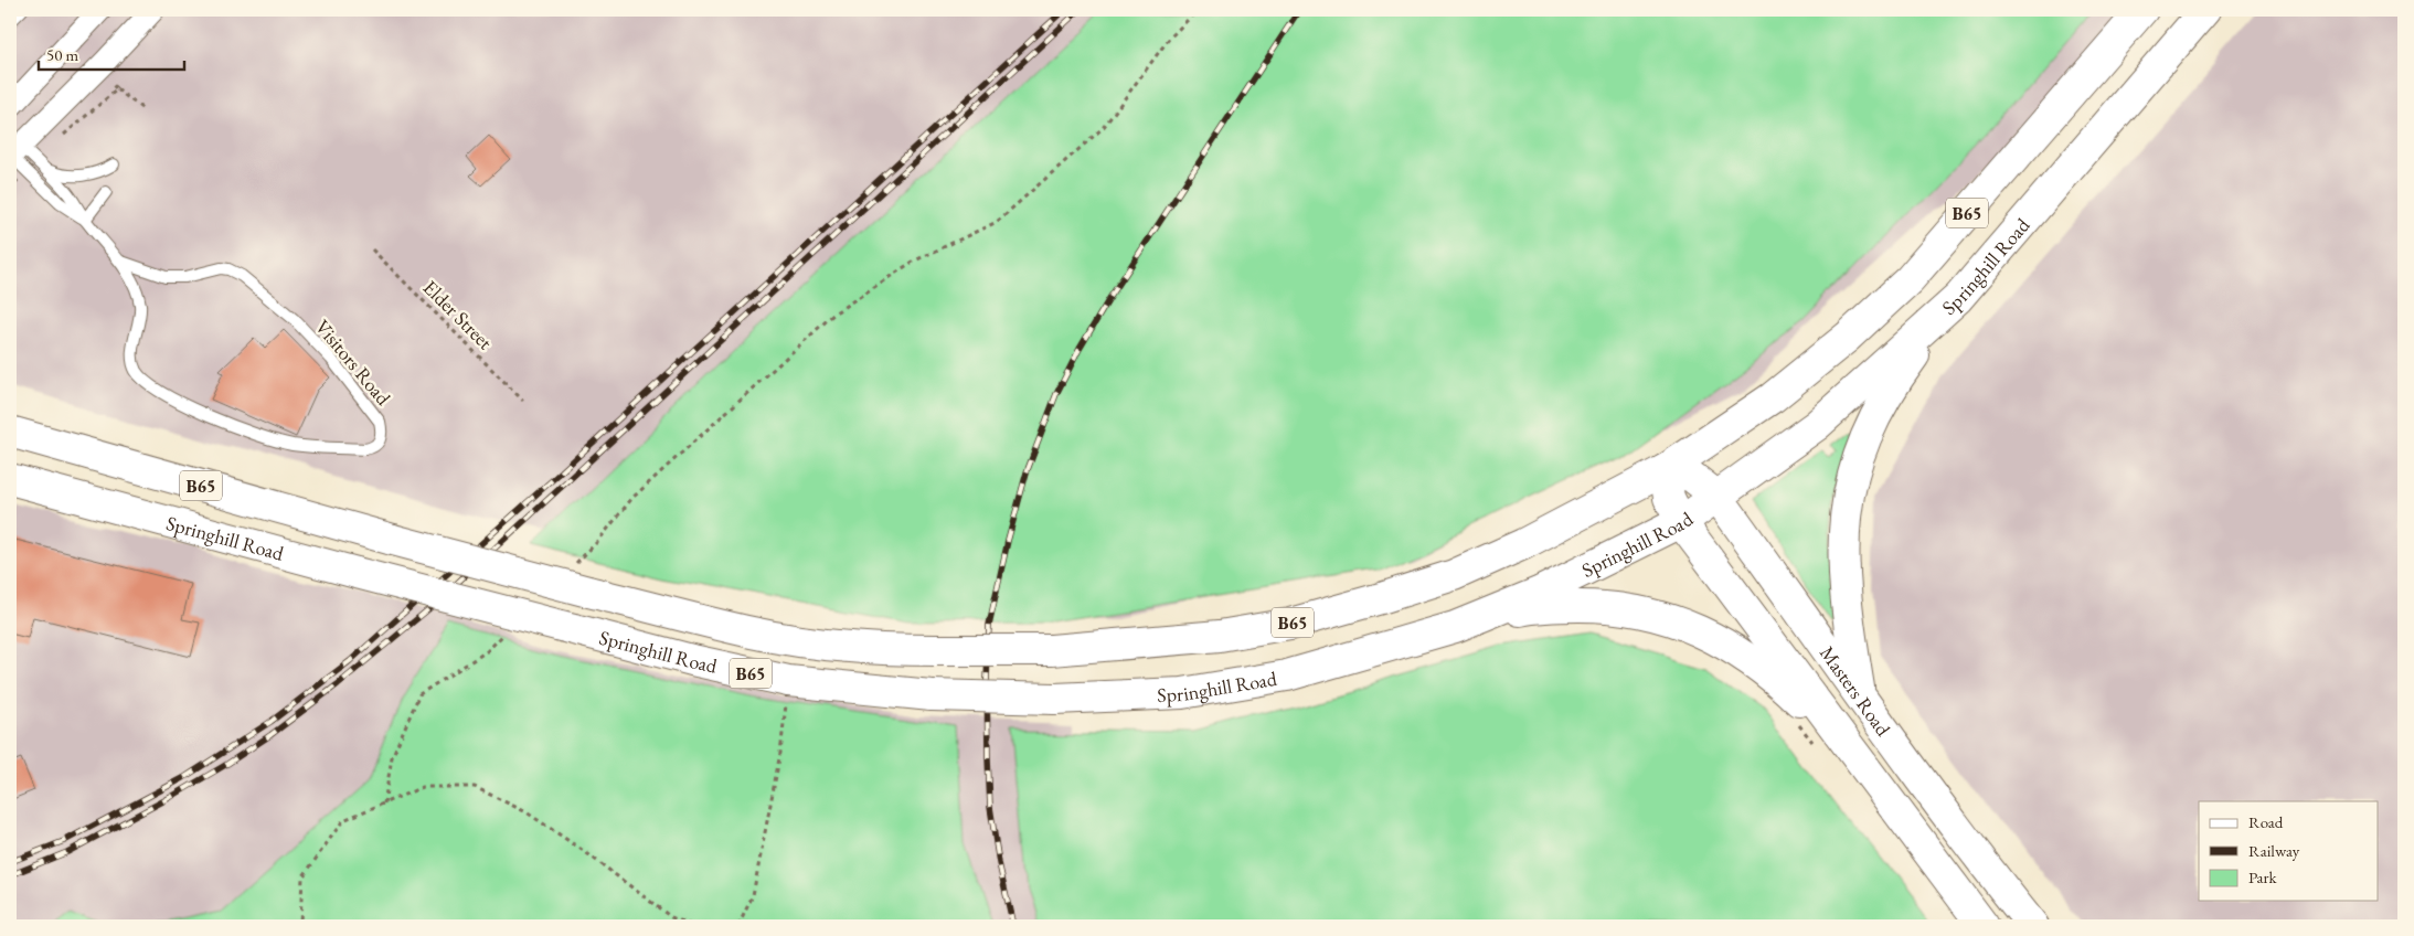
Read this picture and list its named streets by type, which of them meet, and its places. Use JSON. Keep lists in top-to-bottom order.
{
  "streets": {
    "main road": ["B65", "Springhill Road", "Masters Road"],
    "lane": ["Visitors Road"],
    "path": ["Elder Street"]
  },
  "crossings": [
    ["Springhill Road", "Masters Road"]
  ],
  "legend": ["Road", "Railway", "Park"],
  "scale_bar": "50 m"
}
